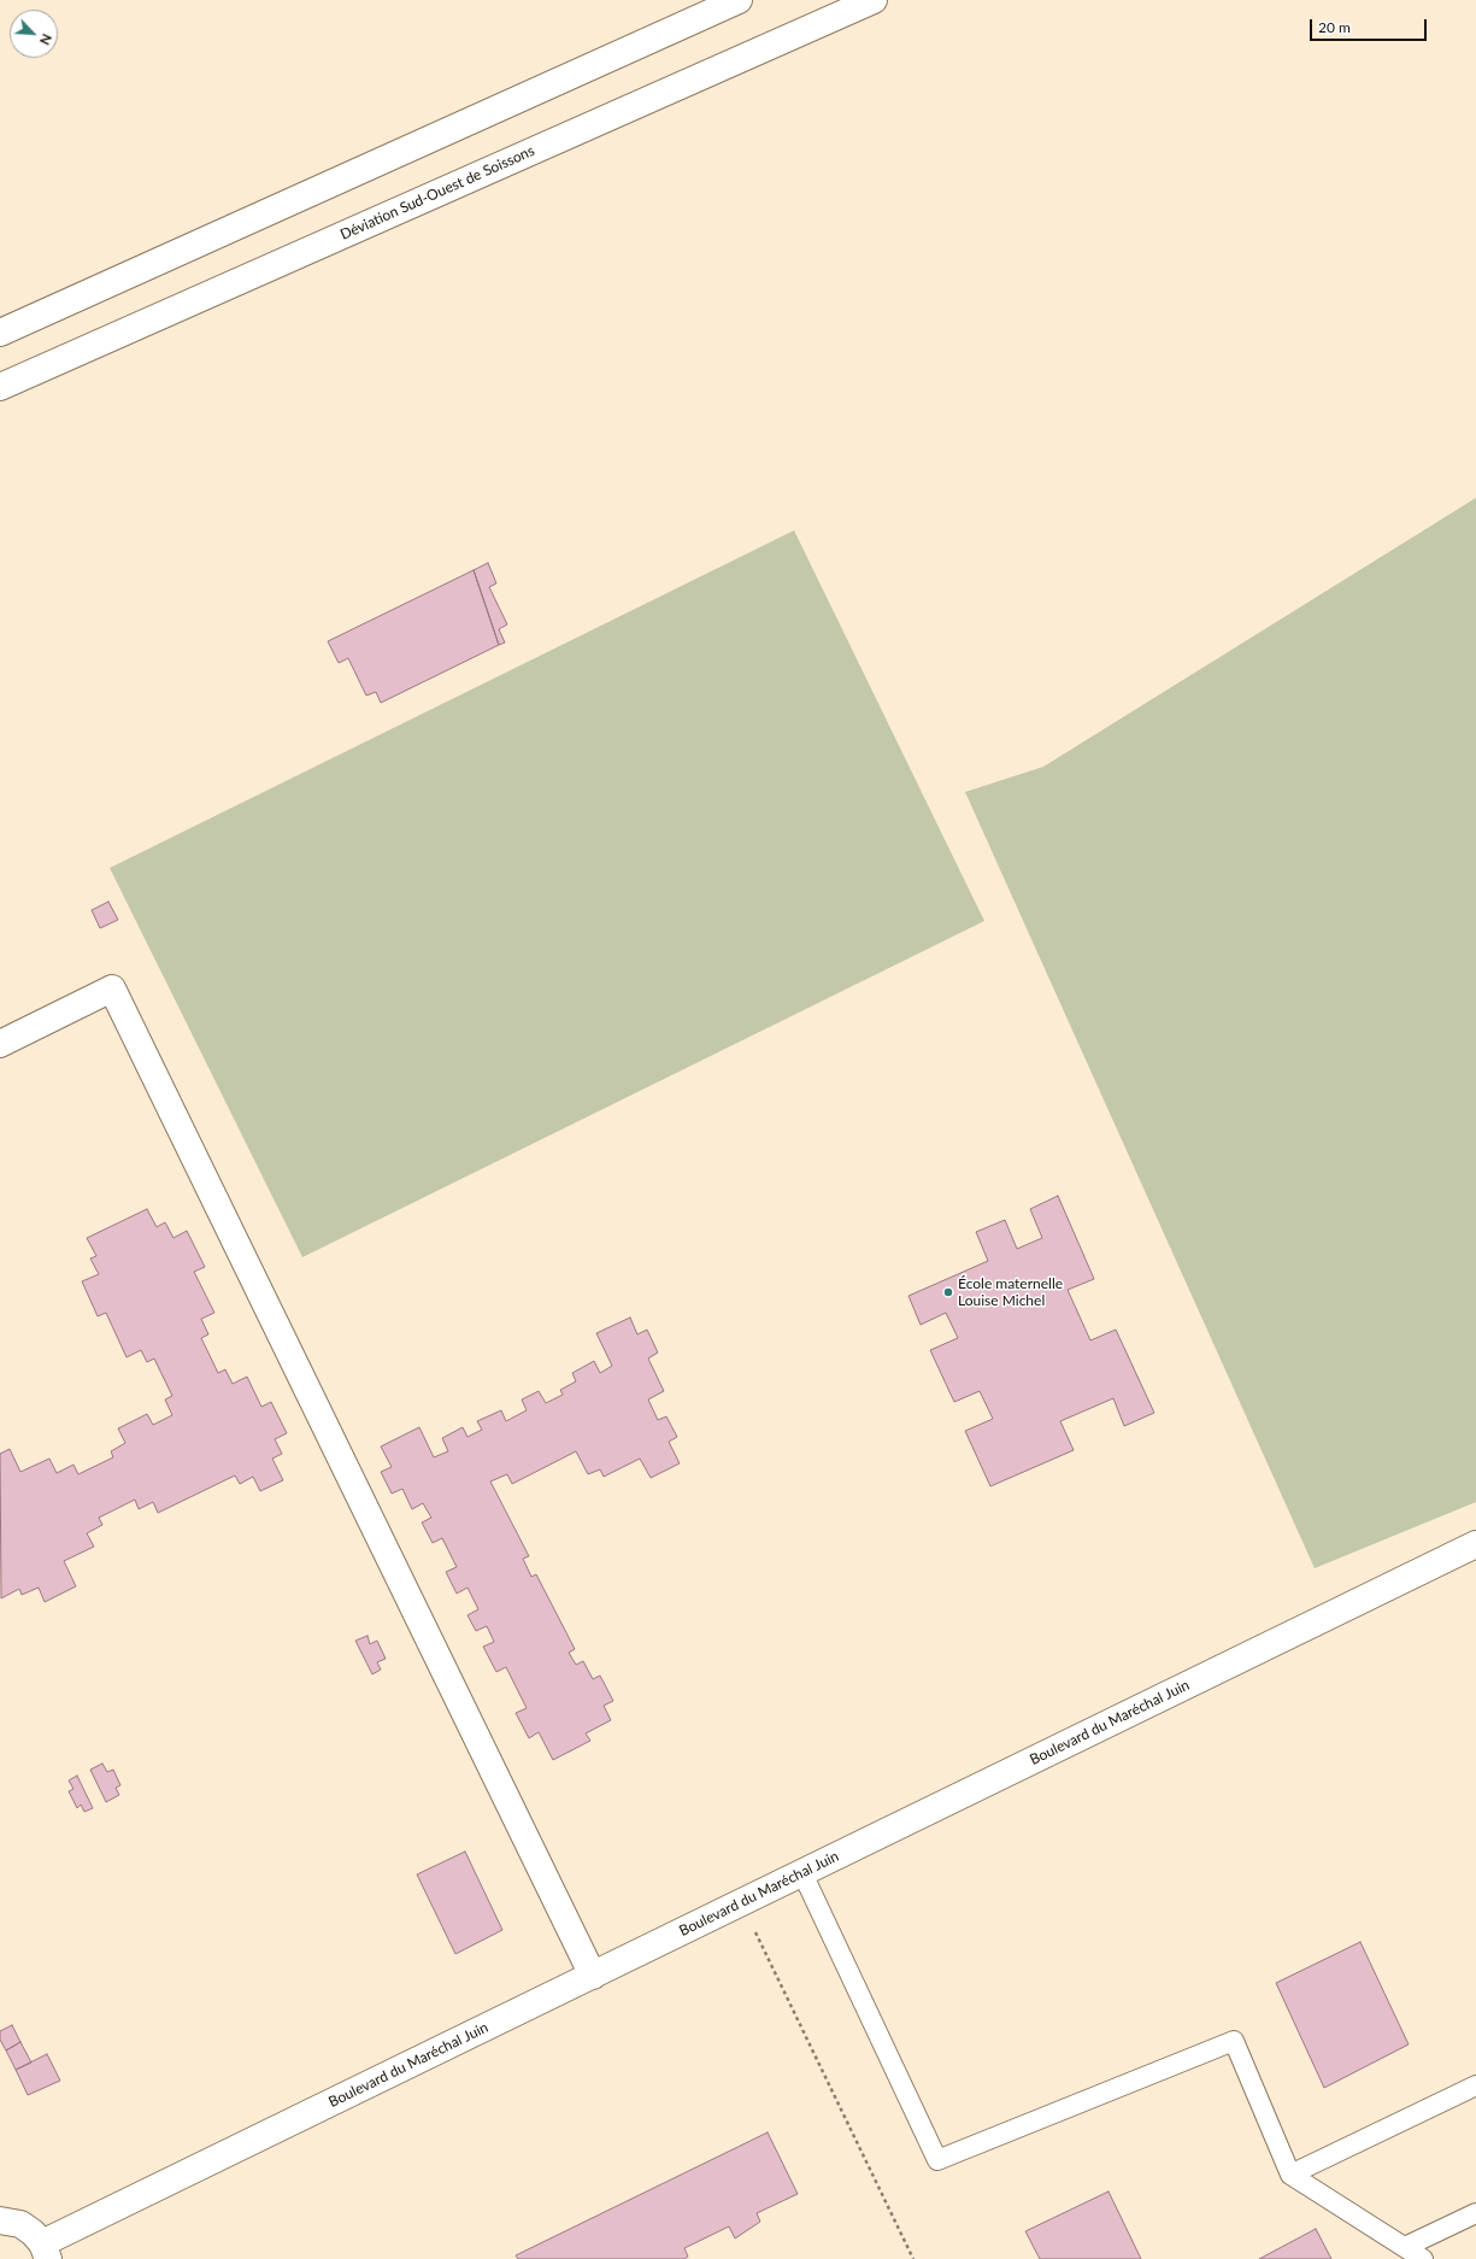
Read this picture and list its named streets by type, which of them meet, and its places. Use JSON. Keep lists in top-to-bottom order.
{
  "streets": {
    "main road": ["Déviation Sud-Ouest de Soissons", "Boulevard du Maréchal Juin"]
  },
  "places": ["École maternelle Louise Michel"],
  "scale_bar": "20 m",
  "north": "bottom right"
}
